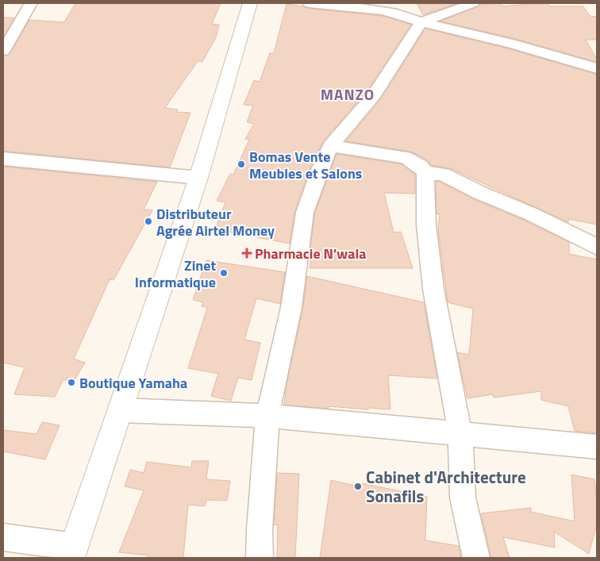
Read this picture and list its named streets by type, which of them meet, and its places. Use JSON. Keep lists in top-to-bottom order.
{
  "districts": ["MANZO"],
  "places": {
    "other": [
      "Bomas Vente Meubles et Salons",
      "Distributeur Agrée Airtel Money",
      "Zinet Informatique",
      "Boutique Yamaha",
      "Cabinet d'Architecture Sonafils"
    ],
    "health": ["Pharmacie N'wala"]
  }
}
